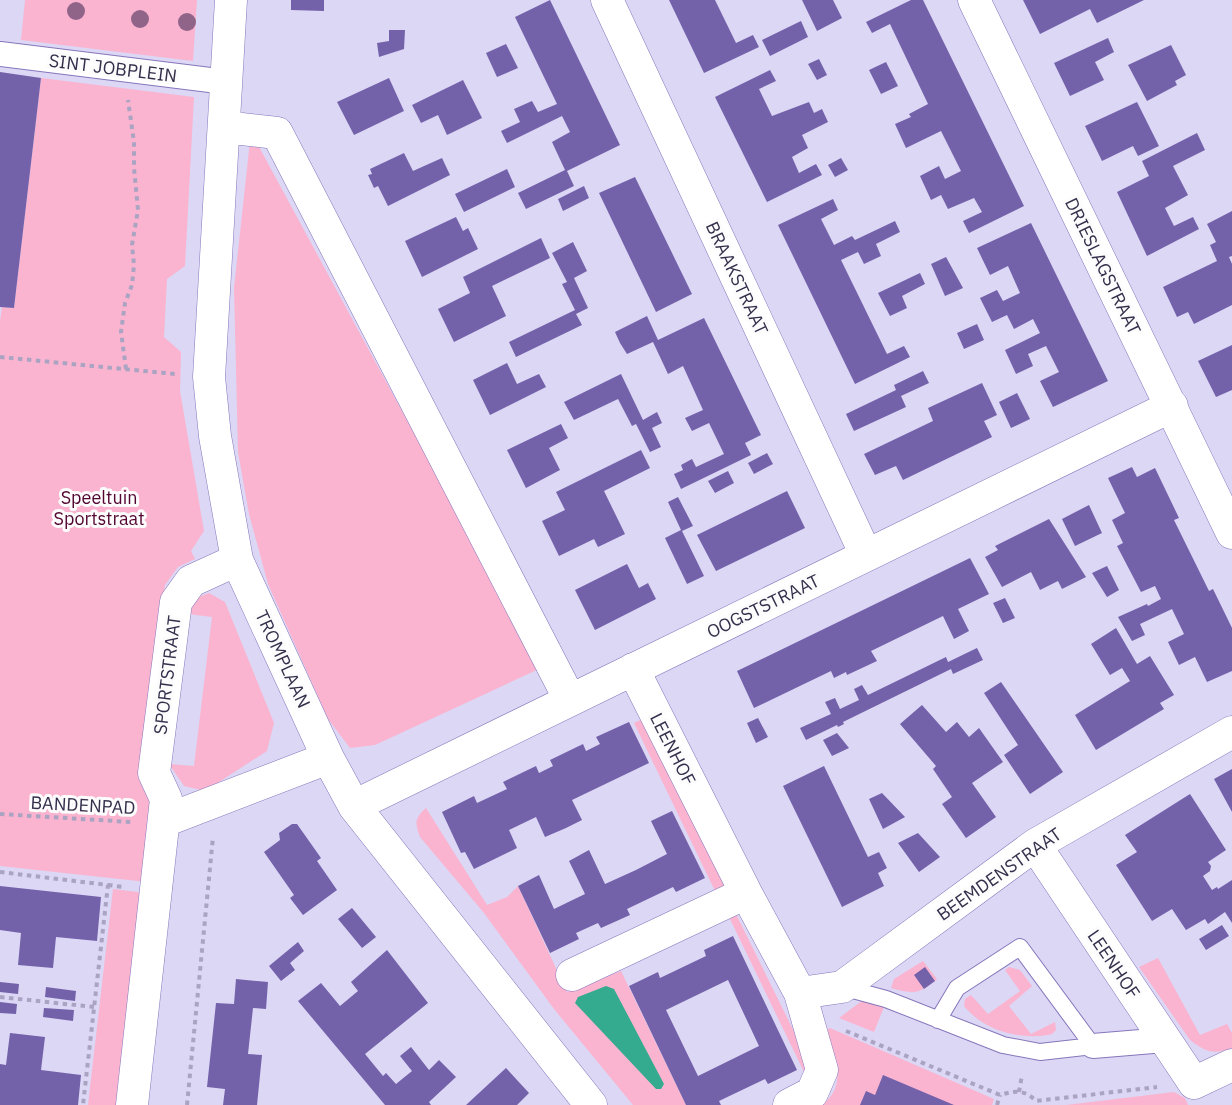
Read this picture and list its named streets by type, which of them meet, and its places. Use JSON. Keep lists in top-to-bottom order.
{
  "streets": {
    "street": [
      "SINT JOBPLEIN",
      "DRIESLAGSTRAAT",
      "BRAAKSTRAAT",
      "OOGSTSTRAAT",
      "TROMPLAAN",
      "SPORTSTRAAT",
      "LEENHOF",
      "BEEMDENSTRAAT"
    ],
    "path": ["BANDENPAD"]
  },
  "crossings": [
    ["SINT JOBPLEIN", "TROMPLAAN"],
    ["DRIESLAGSTRAAT", "OOGSTSTRAAT"],
    ["BRAAKSTRAAT", "OOGSTSTRAAT"],
    ["OOGSTSTRAAT", "TROMPLAAN"],
    ["OOGSTSTRAAT", "LEENHOF"],
    ["TROMPLAAN", "SPORTSTRAAT"],
    ["SPORTSTRAAT", "BANDENPAD"],
    ["LEENHOF", "BEEMDENSTRAAT"]
  ],
  "parks": ["Speeltuin Sportstraat"]
}
